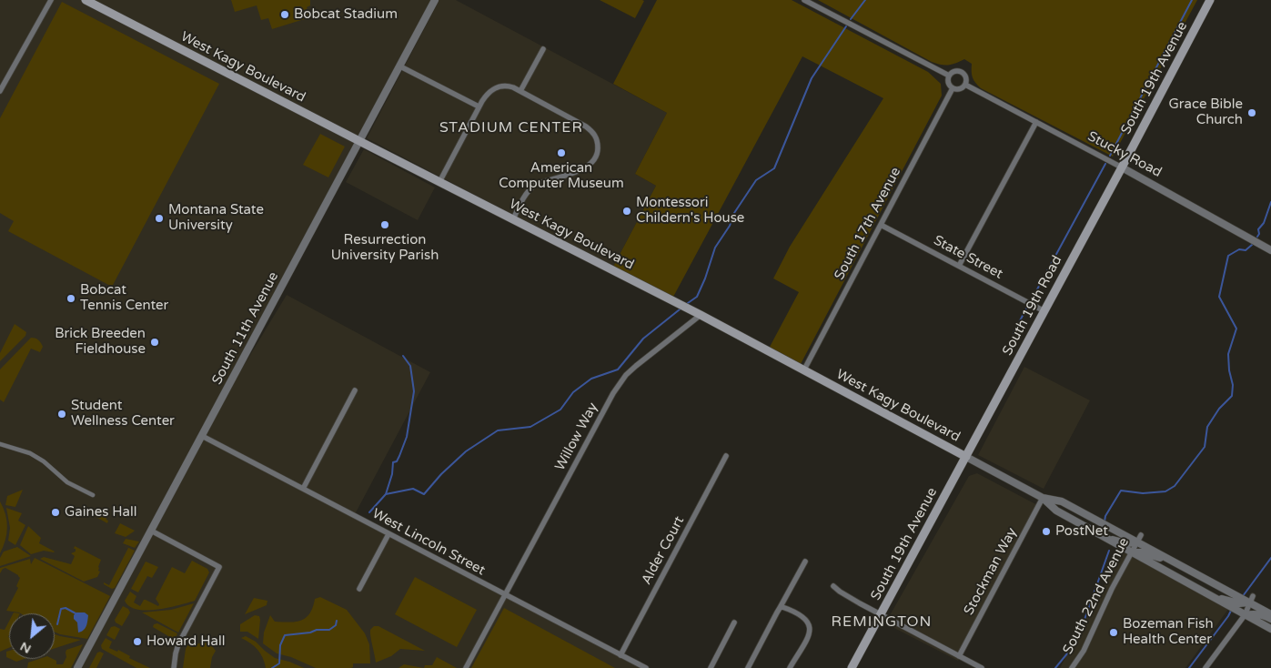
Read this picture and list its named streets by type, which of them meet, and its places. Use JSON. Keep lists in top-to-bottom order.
{
  "streets": {
    "main road": ["West Kagy Boulevard", "South 19th Avenue", "South 19th Road"],
    "street": [
      "Stucky Road",
      "South 17th Avenue",
      "State Street",
      "South 11th Avenue",
      "Willow Way",
      "West Lincoln Street",
      "Alder Court",
      "Stockman Way",
      "South 22nd Avenue"
    ]
  },
  "crossings": [
    ["West Kagy Boulevard", "South 19th Avenue"],
    ["West Kagy Boulevard", "South 17th Avenue"],
    ["West Kagy Boulevard", "South 19th Road"],
    ["West Kagy Boulevard", "South 11th Avenue"],
    ["West Kagy Boulevard", "Willow Way"],
    ["West Kagy Boulevard", "Stockman Way"],
    ["West Kagy Boulevard", "South 22nd Avenue"],
    ["South 19th Avenue", "Stucky Road"],
    ["South 19th Avenue", "South 19th Road"],
    ["Stucky Road", "South 17th Avenue"],
    ["Stucky Road", "South 19th Road"],
    ["South 17th Avenue", "State Street"],
    ["State Street", "South 19th Road"],
    ["South 11th Avenue", "West Lincoln Street"],
    ["Willow Way", "West Lincoln Street"],
    ["West Lincoln Street", "Alder Court"]
  ],
  "districts": ["STADIUM CENTER", "REMINGTON"],
  "places": [
    "Bobcat Stadium",
    "Grace Bible Church",
    "American Computer Museum",
    "Montessori Childern's House",
    "Montana State University",
    "Resurrection University Parish",
    "Bobcat Tennis Center",
    "Brick Breeden Fieldhouse",
    "Student Wellness Center",
    "Gaines Hall",
    "PostNet",
    "Bozeman Fish Health Center",
    "Howard Hall"
  ],
  "north": "bottom left"
}
